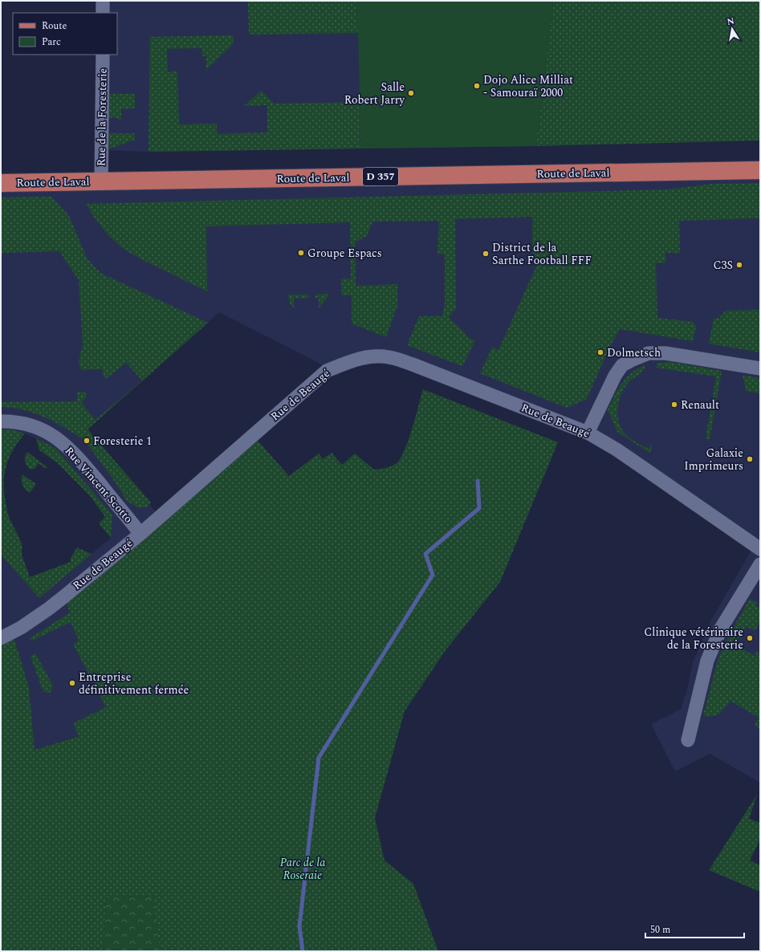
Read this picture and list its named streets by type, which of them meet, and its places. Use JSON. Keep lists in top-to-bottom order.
{
  "streets": {
    "main road": ["Route de Laval", "D 357"],
    "street": ["Rue de la Foresterie", "Rue de Beaugé", "Rue Vincent Scotto"]
  },
  "crossings": [
    ["Rue de la Foresterie", "Route de Laval"],
    ["Rue de Beaugé", "Rue Vincent Scotto"]
  ],
  "parks": ["Parc de la Roseraie"],
  "places": [
    "Dojo Alice Milliat - Samouraï 2000",
    "Salle Robert Jarry",
    "Groupe Espacs",
    "District de la Sarthe Football FFF",
    "C3S",
    "Dolmetsch",
    "Renault",
    "Foresterie 1",
    "Galaxie Imprimeurs",
    "Clinique vétérinaire de la Foresterie",
    "Entreprise définitivement fermée"
  ],
  "legend": ["Route", "Parc"],
  "scale_bar": "50 m",
  "north": "top"
}
